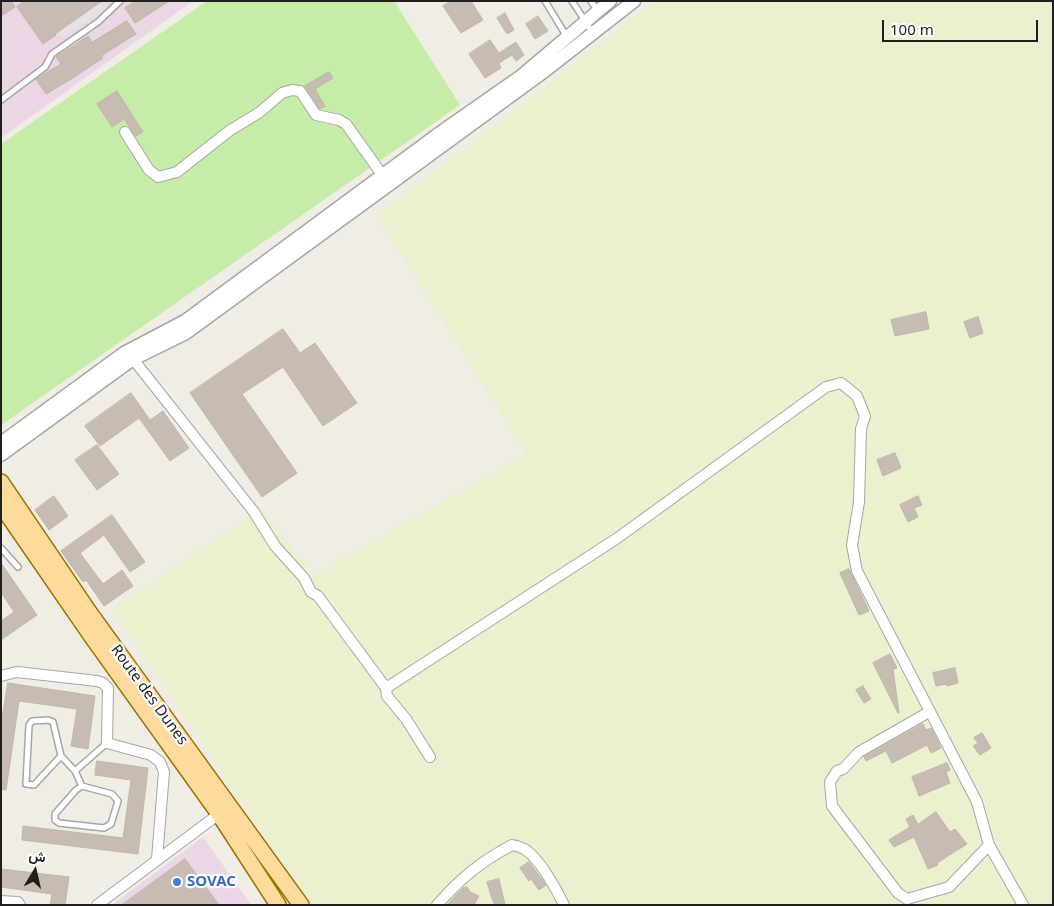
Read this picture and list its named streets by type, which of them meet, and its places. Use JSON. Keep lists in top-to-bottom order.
{
  "streets": {
    "main road": ["Route des Dunes"]
  },
  "places": ["SOVAC"],
  "scale_bar": "100 m",
  "north": "top"
}
